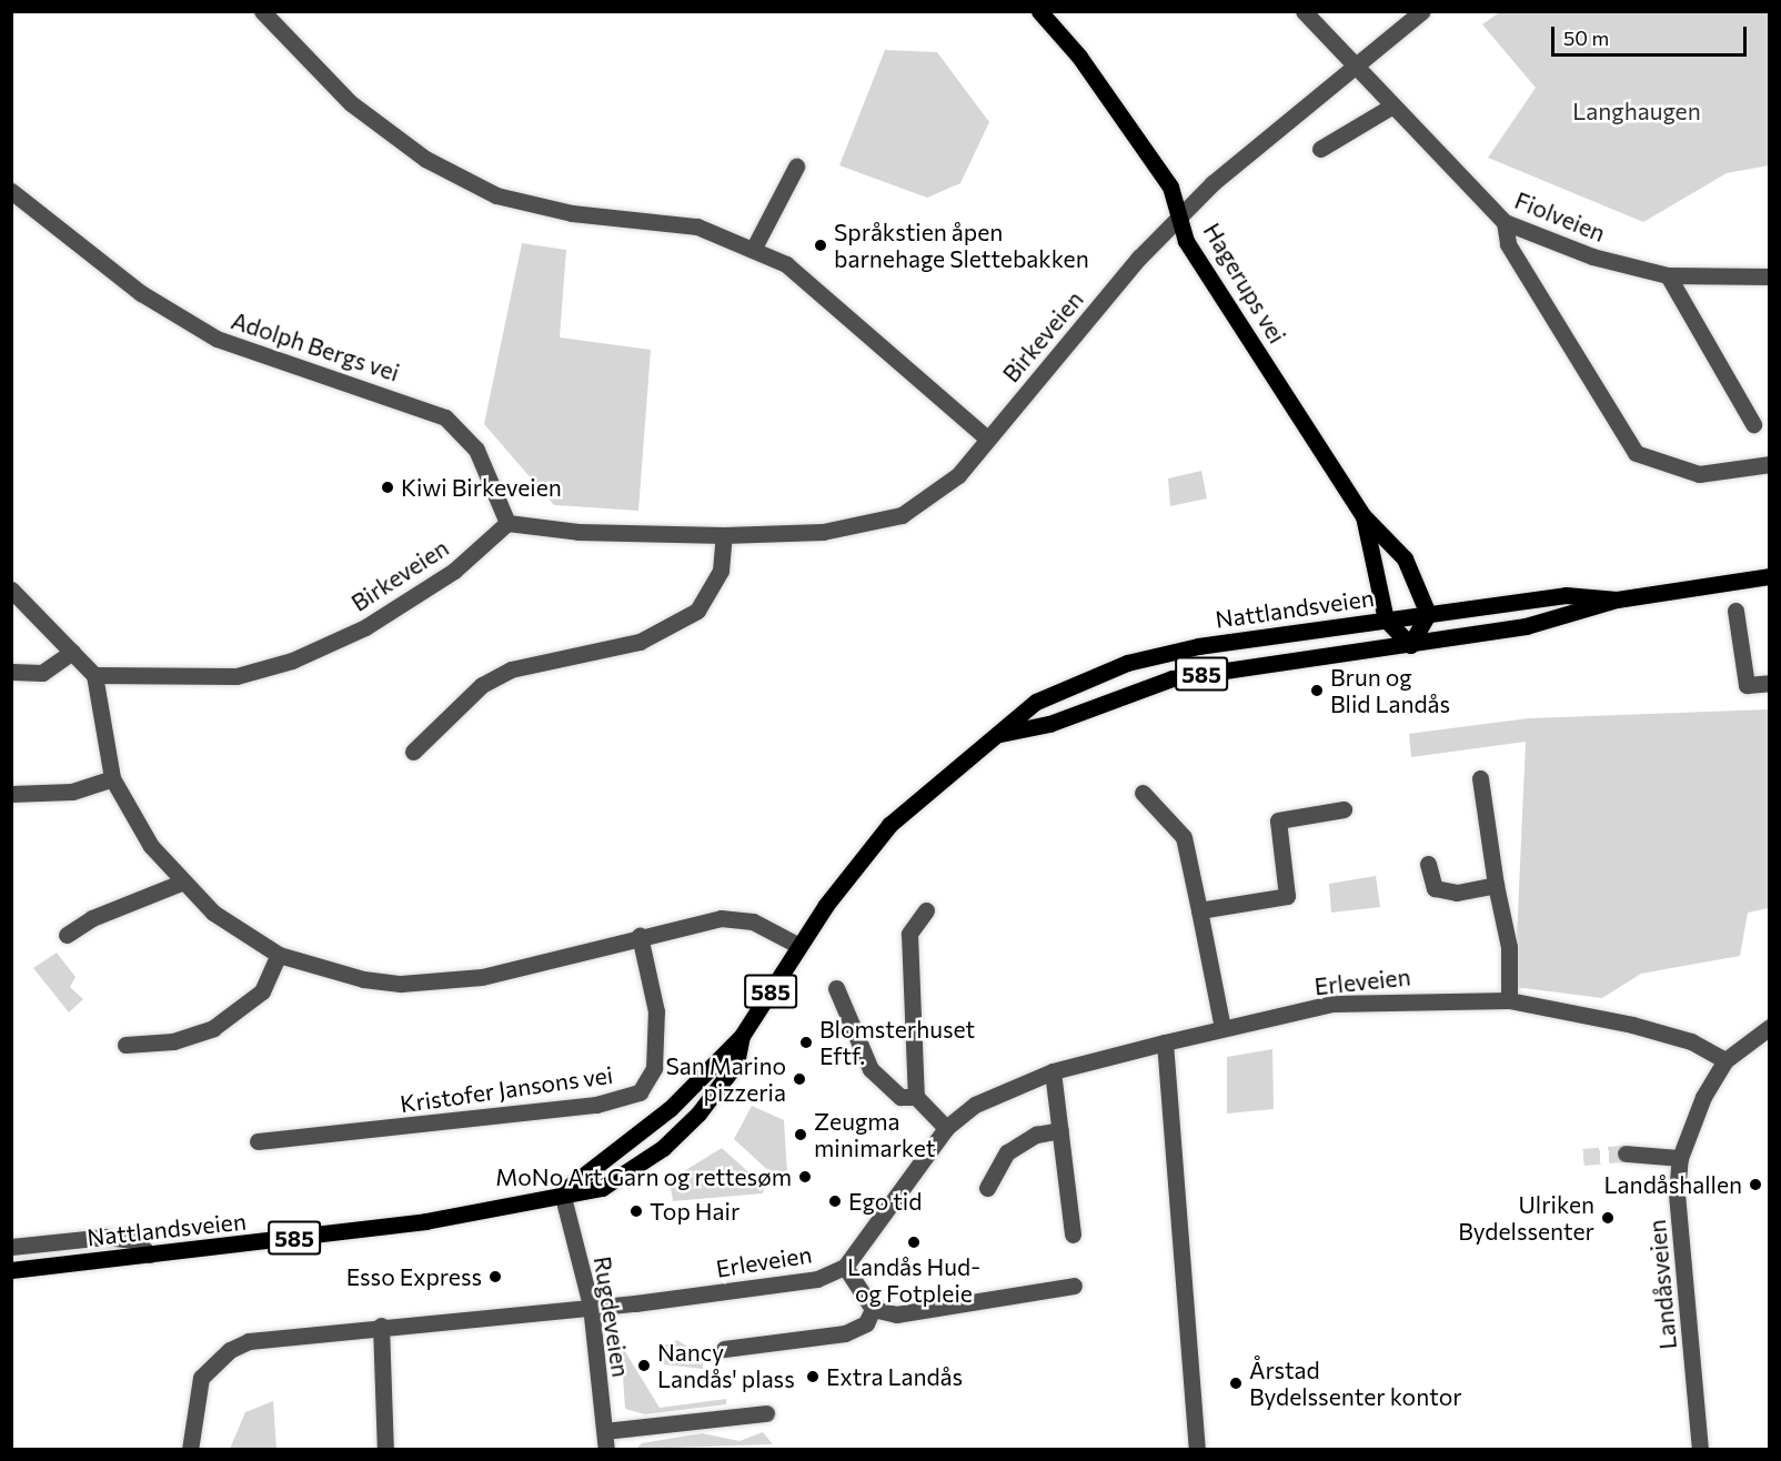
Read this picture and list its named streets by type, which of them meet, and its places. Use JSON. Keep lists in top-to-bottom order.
{
  "streets": {
    "main road": ["Hagerups vei", "Nattlandsveien", "585"],
    "street": [
      "Fiolveien",
      "Birkeveien",
      "Adolph Bergs vei",
      "Erleveien",
      "Kristofer Jansons vei",
      "Landåsveien",
      "Rugdeveien"
    ]
  },
  "crossings": [
    ["Fiolveien", "Birkeveien"],
    ["Hagerups vei", "Birkeveien"],
    ["Hagerups vei", "Nattlandsveien"],
    ["Birkeveien", "Adolph Bergs vei"],
    ["Nattlandsveien", "Rugdeveien"],
    ["Erleveien", "Landåsveien"],
    ["Erleveien", "Rugdeveien"]
  ],
  "parks": ["Langhaugen"],
  "places": [
    "Språkstien åpen barnehage Slettebakken",
    "Kiwi Birkeveien",
    "Brun og Blid Landås",
    "Blomsterhuset Eftf.",
    "San Marino pizzeria",
    "Zeugma minimarket",
    "MoNo Art Garn og rettesøm",
    "Landåshallen",
    "Ego tid",
    "Top Hair",
    "Ulriken Bydelssenter",
    "Landås Hud- og Fotpleie",
    "Esso Express",
    "Nancy Landås' plass",
    "Extra Landås",
    "Årstad Bydelssenter kontor"
  ],
  "scale_bar": "50 m"
}
